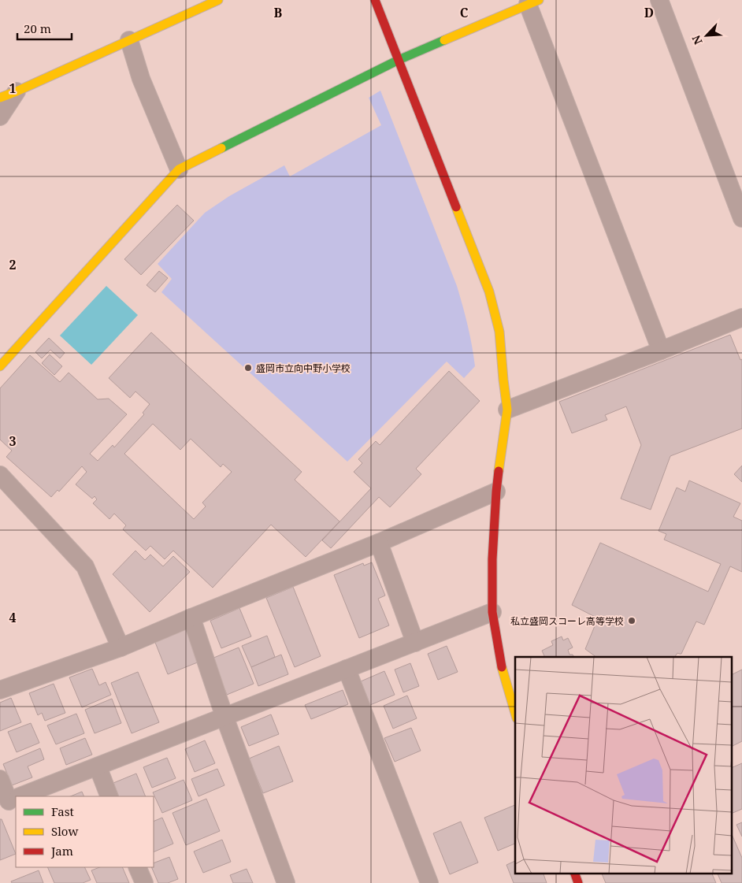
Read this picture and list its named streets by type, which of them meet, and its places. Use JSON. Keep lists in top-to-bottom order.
{
  "places": ["盛岡市立向中野小学校", "私立盛岡スコーレ高等学校"],
  "legend": ["Fast", "Slow", "Jam"],
  "scale_bar": "20 m",
  "north": "bottom left",
  "grid": {
    "columns": ["B", "C", "D"],
    "rows": [
      "1",
      "2",
      "3",
      "4"
    ]
  }
}
